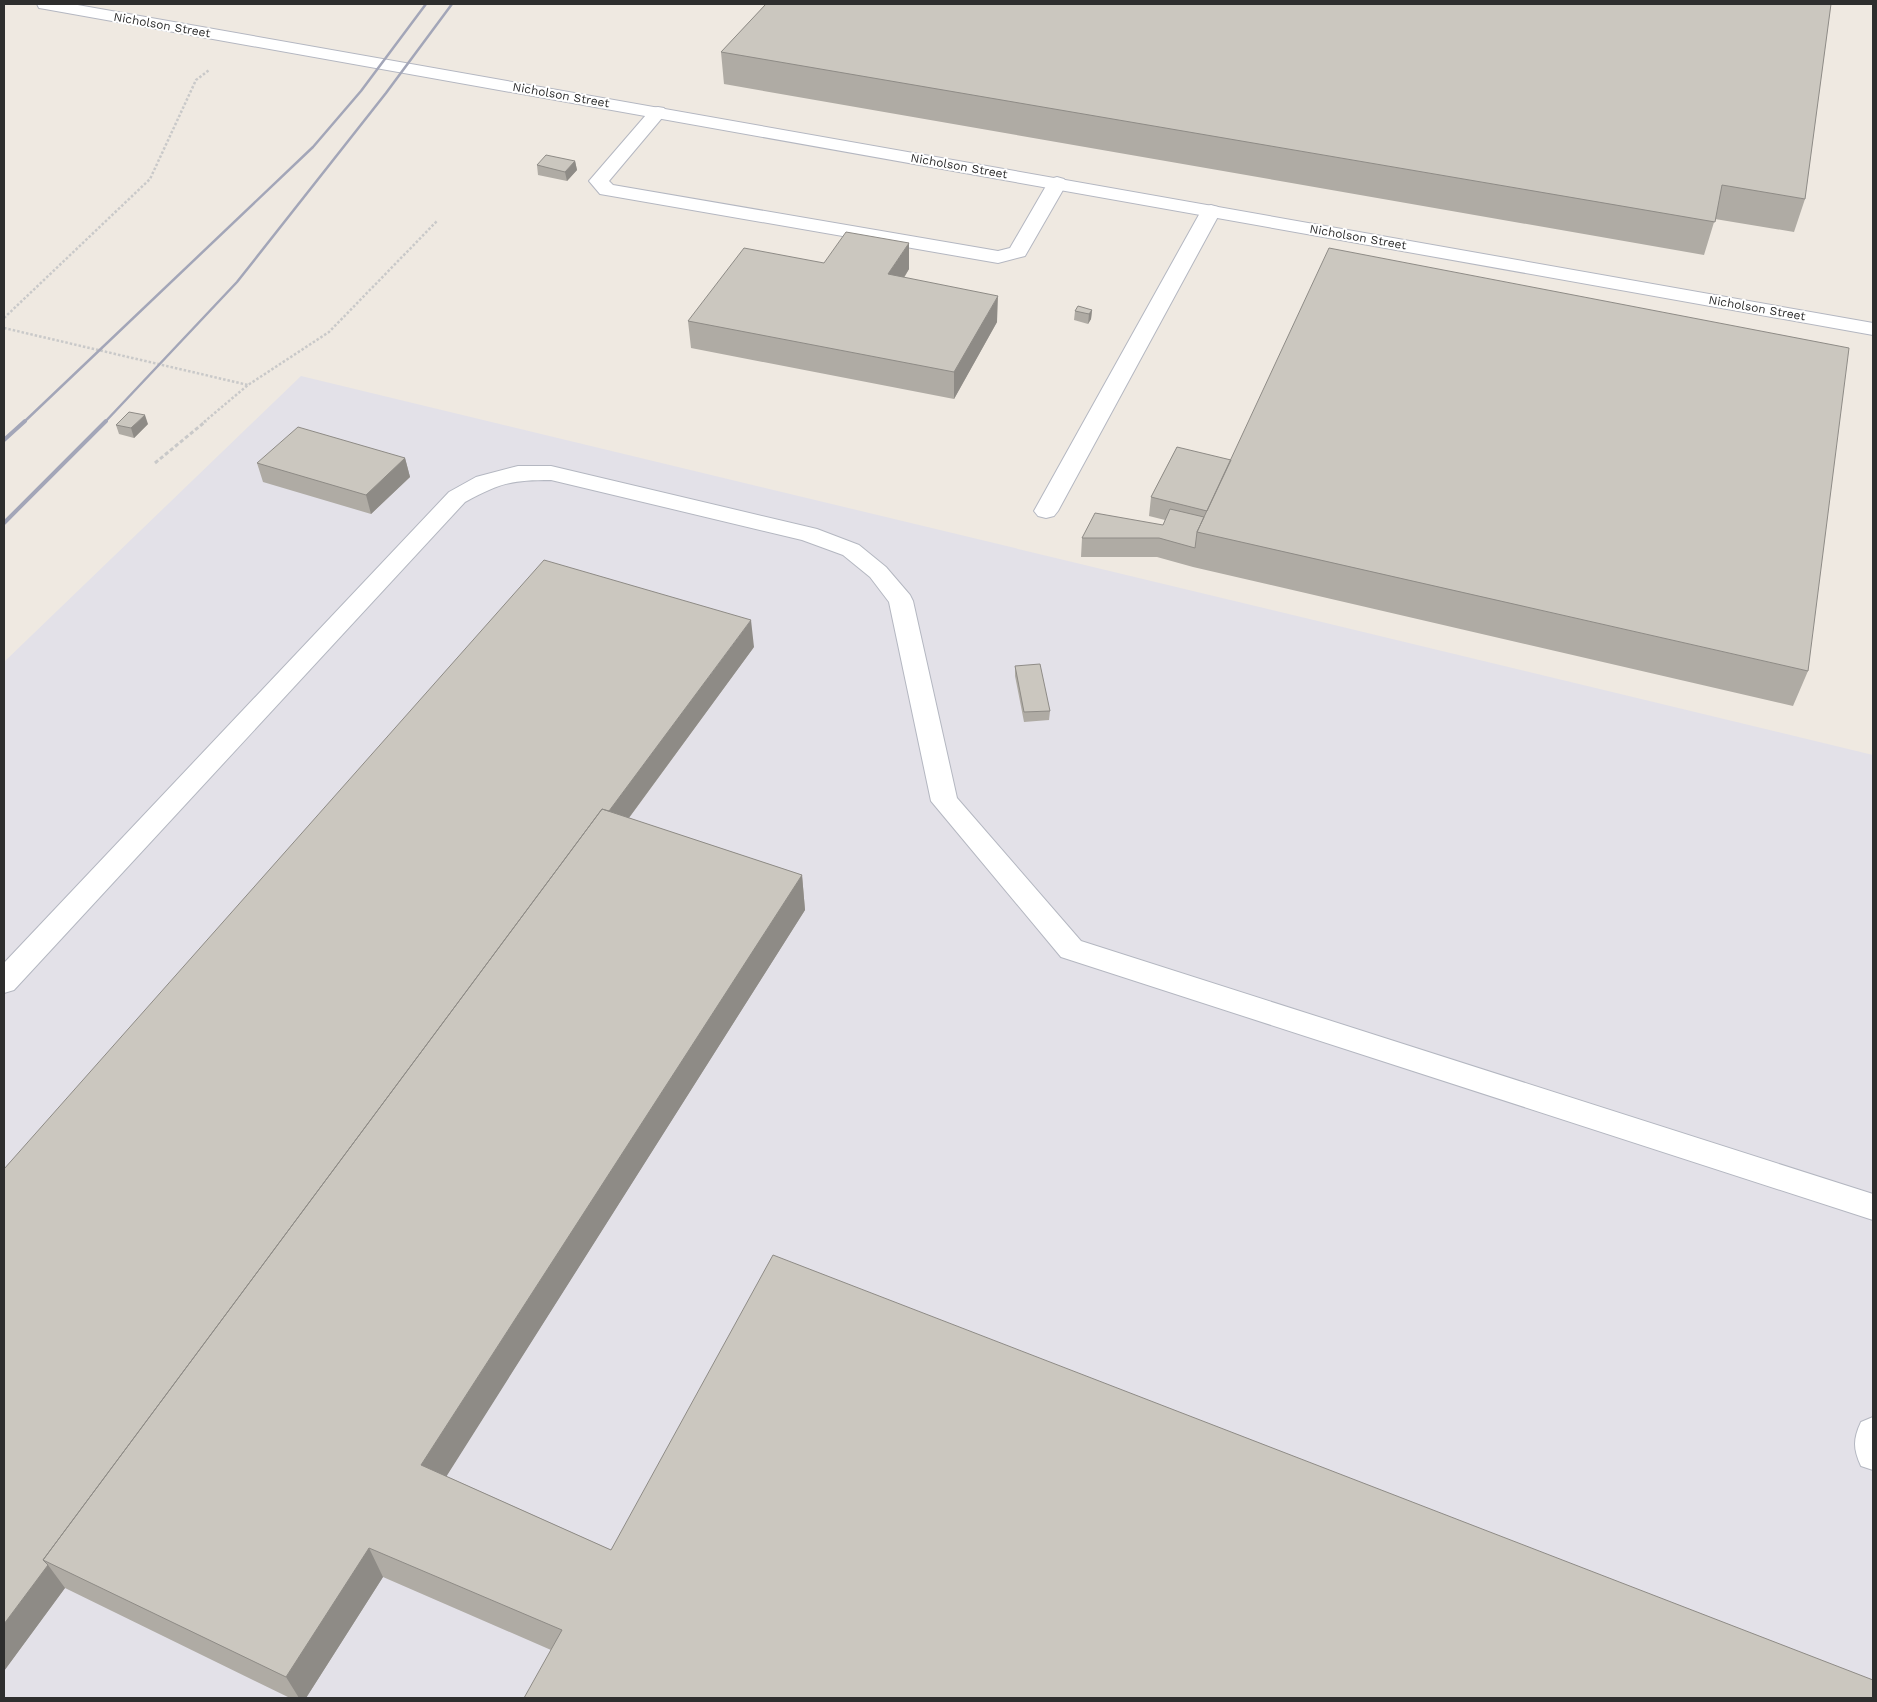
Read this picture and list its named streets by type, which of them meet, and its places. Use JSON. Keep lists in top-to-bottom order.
{
  "streets": {
    "main road": ["Nicholson Street"]
  }
}
